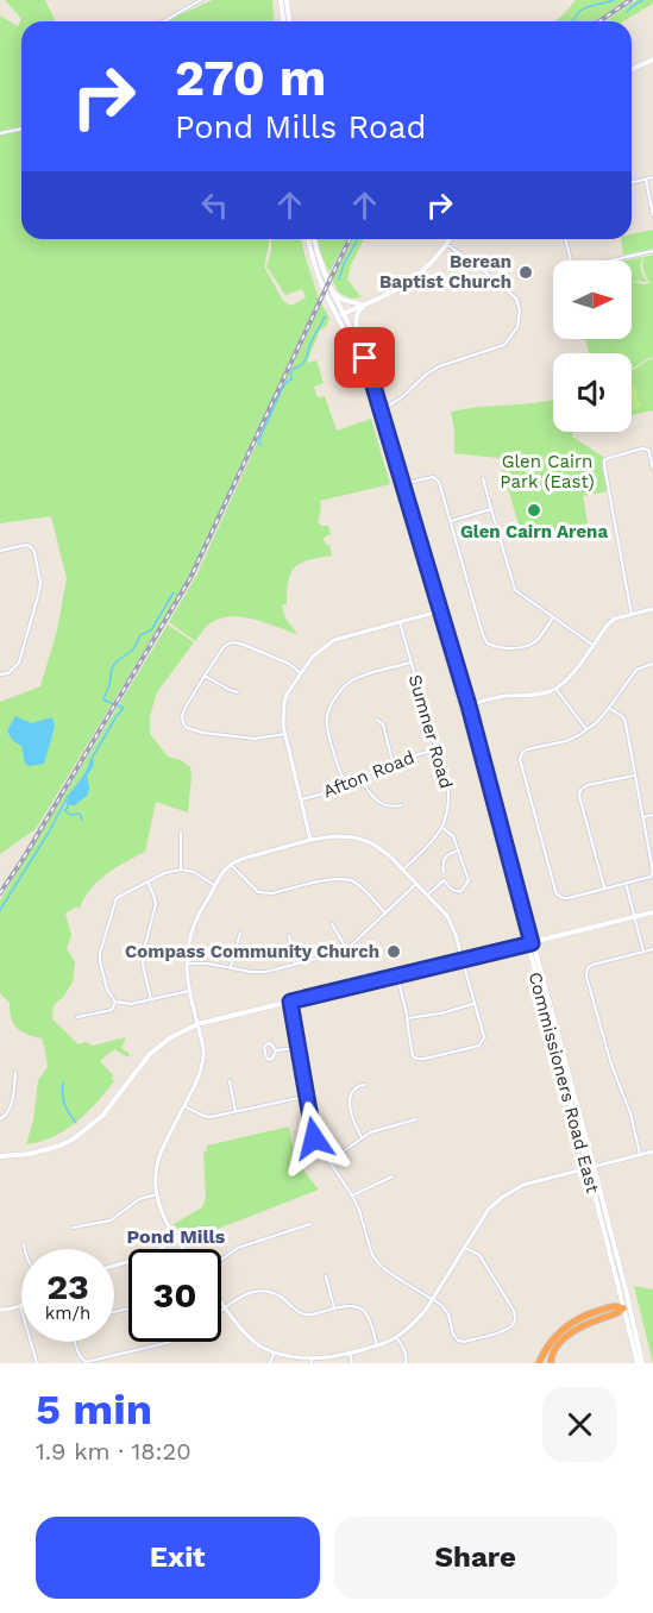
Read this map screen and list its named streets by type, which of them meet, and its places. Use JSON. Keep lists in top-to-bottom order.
{
  "streets": {
    "main road": ["Commissioners Road East"],
    "street": ["Sumner Road", "Afton Road"]
  },
  "crossings": [
    ["Sumner Road", "Afton Road"]
  ],
  "districts": ["Pond Mills"],
  "parks": ["Glen Cairn Park (East)"],
  "places": ["Berean Baptist Church", "Glen Cairn Arena", "Compass Community Church"],
  "north": "right",
  "page": {
    "turn": ["270 m", "Pond Mills Road"],
    "speed": "23 km/h",
    "limit": "30",
    "heading": ["5 min", "1.9 km · 18:20"],
    "buttons": ["Exit", "Share"]
  }
}
